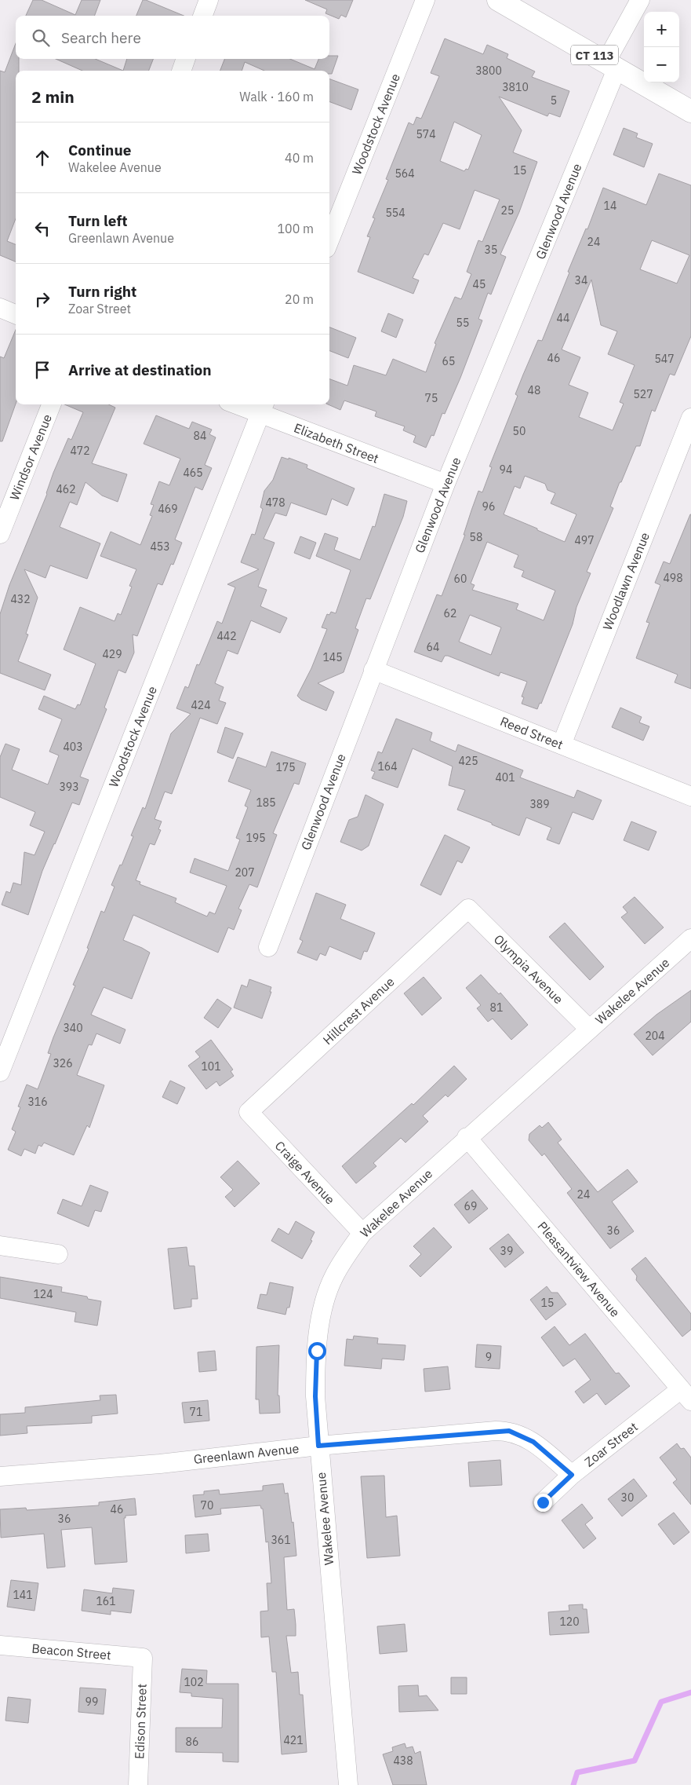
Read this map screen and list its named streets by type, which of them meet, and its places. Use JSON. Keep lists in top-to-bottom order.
{
  "streets": {
    "main road": ["CT 113"],
    "street": [
      "Woodstock Avenue",
      "Glenwood Avenue",
      "Elizabeth Street",
      "Windsor Avenue",
      "Woodlawn Avenue",
      "Reed Street",
      "Olympia Avenue",
      "Wakelee Avenue",
      "Hillcrest Avenue",
      "Craige Avenue",
      "Pleasantview Avenue",
      "Zoar Street",
      "Greenlawn Avenue",
      "Beacon Street",
      "Edison Street"
    ]
  },
  "crossings": [
    ["CT 113", "Glenwood Avenue"],
    ["Woodstock Avenue", "Elizabeth Street"],
    ["Glenwood Avenue", "Elizabeth Street"],
    ["Glenwood Avenue", "Reed Street"],
    ["Woodlawn Avenue", "Reed Street"],
    ["Olympia Avenue", "Wakelee Avenue"],
    ["Olympia Avenue", "Hillcrest Avenue"],
    ["Wakelee Avenue", "Craige Avenue"],
    ["Wakelee Avenue", "Pleasantview Avenue"],
    ["Wakelee Avenue", "Greenlawn Avenue"],
    ["Hillcrest Avenue", "Craige Avenue"],
    ["Pleasantview Avenue", "Zoar Street"],
    ["Zoar Street", "Greenlawn Avenue"],
    ["Beacon Street", "Edison Street"]
  ],
  "house_numbers": [
    "3800",
    "3810",
    "5",
    "574",
    "15",
    "564",
    "14",
    "25",
    "554",
    "24",
    "35",
    "34",
    "45",
    "44",
    "55",
    "46",
    "547",
    "65",
    "48",
    "527",
    "75",
    "50",
    "84",
    "472",
    "94",
    "465",
    "462",
    "478",
    "96",
    "469",
    "58",
    "497",
    "453",
    "498",
    "60",
    "432",
    "62",
    "442",
    "64",
    "429",
    "145",
    "424",
    "403",
    "425",
    "164",
    "175",
    "401",
    "393",
    "185",
    "389",
    "195",
    "207",
    "81",
    "340",
    "204",
    "326",
    "101",
    "316",
    "24",
    "69",
    "36",
    "39",
    "124",
    "15",
    "9",
    "71",
    "30",
    "70",
    "46",
    "36",
    "361",
    "141",
    "161",
    "120",
    "102",
    "99",
    "421",
    "86",
    "438"
  ],
  "page": {
    "map_buttons": ["+", "−"],
    "search": "Search here",
    "heading": ["2 min", "Walk · 160 m"],
    "list": [
      ["Continue", "Wakelee Avenue", "40 m"],
      ["Turn left", "Greenlawn Avenue", "100 m"],
      ["Turn right", "Zoar Street", "20 m"],
      "Arrive at destination"
    ]
  }
}
